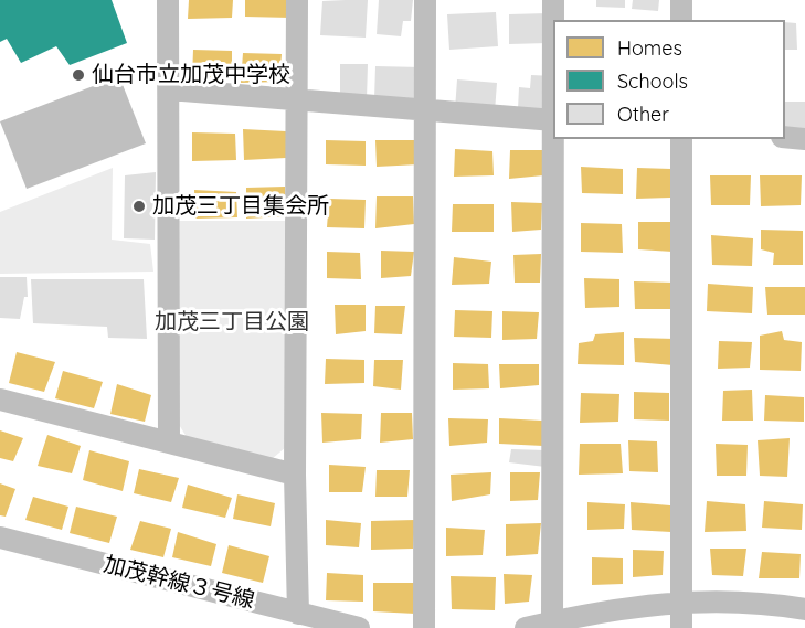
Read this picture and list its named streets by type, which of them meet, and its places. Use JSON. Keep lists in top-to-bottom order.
{
  "streets": {
    "street": ["加茂幹線３号線"]
  },
  "parks": ["加茂三丁目公園"],
  "places": ["仙台市立加茂中学校", "加茂三丁目集会所"],
  "legend": ["Homes", "Schools", "Other"]
}
